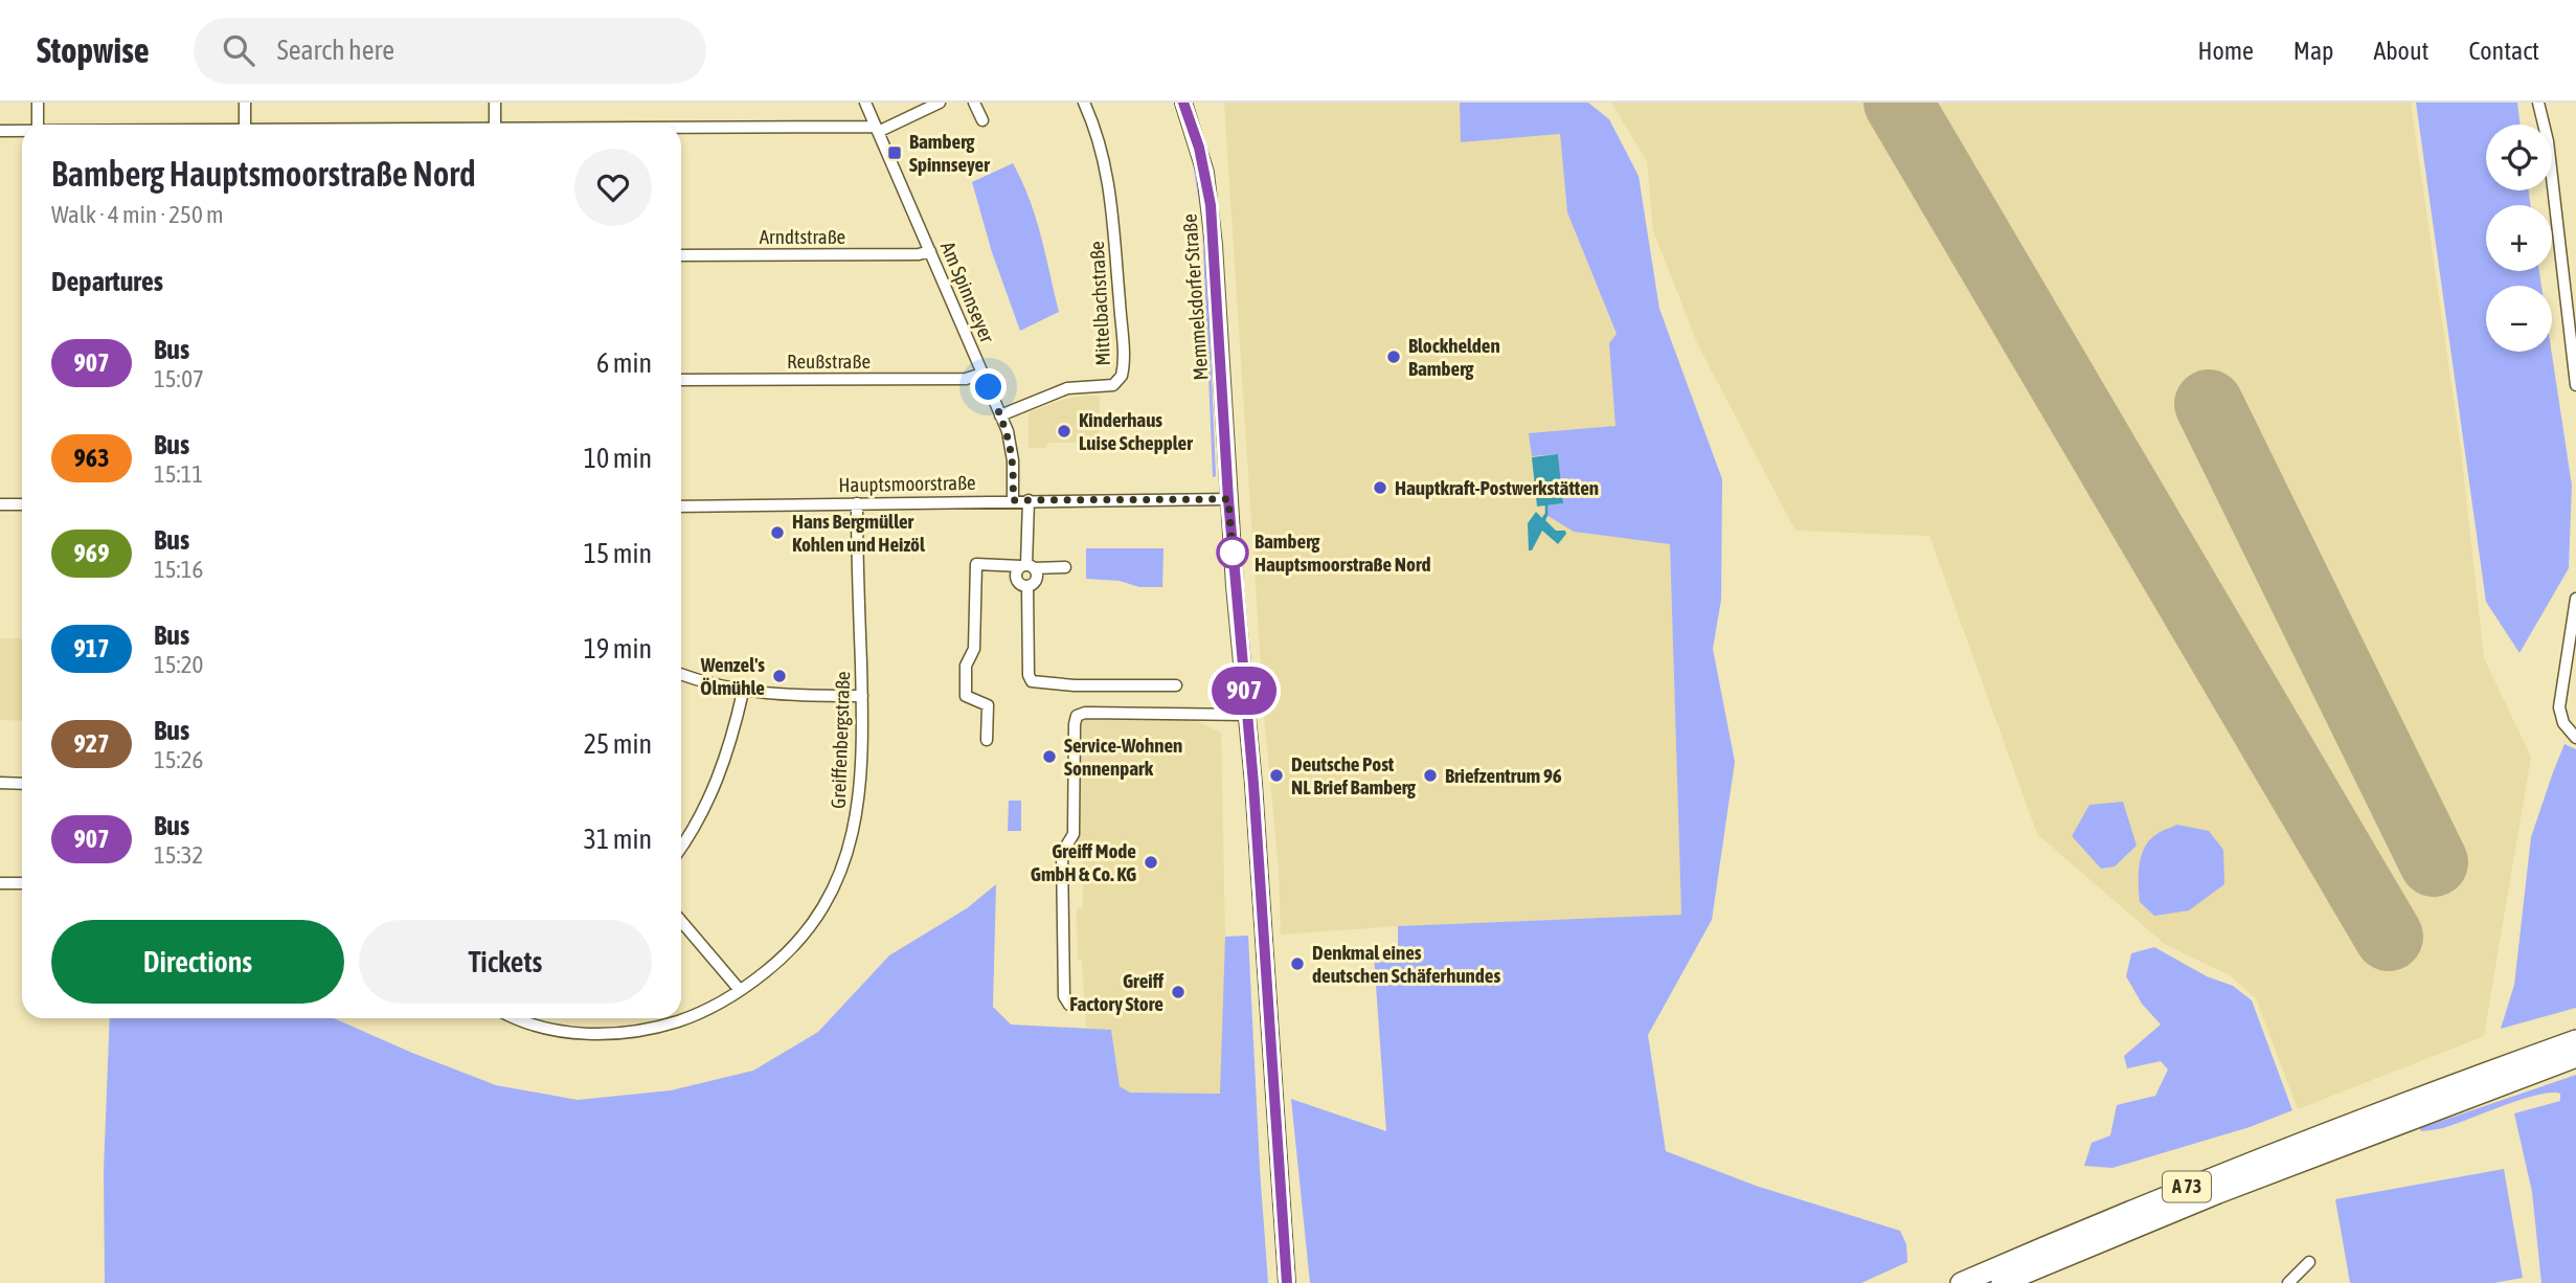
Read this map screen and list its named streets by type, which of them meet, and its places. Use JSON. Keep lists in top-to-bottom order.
{
  "streets": {
    "highway": ["A 73"],
    "main road": ["Memmelsdorfer Straße"],
    "street": [
      "Arndtstraße",
      "Am Spinnseyer",
      "Mittelbachstraße",
      "Reußstraße",
      "Hauptsmoorstraße",
      "Greiffenbergstraße"
    ]
  },
  "crossings": [
    ["Arndtstraße", "Am Spinnseyer"],
    ["Am Spinnseyer", "Mittelbachstraße"],
    ["Am Spinnseyer", "Reußstraße"],
    ["Am Spinnseyer", "Hauptsmoorstraße"],
    ["Memmelsdorfer Straße", "Hauptsmoorstraße"],
    ["Hauptsmoorstraße", "Greiffenbergstraße"]
  ],
  "places": {
    "transit": ["Bamberg Spinnseyer"],
    "other": [
      "Blockhelden Bamberg",
      "Kinderhaus Luise Scheppler",
      "Hauptkraft-Postwerkstätten",
      "Hans Bergmüller Kohlen und Heizöl",
      "Bamberg Hauptsmoorstraße Nord",
      "Wenzel's Ölmühle",
      "Service-Wohnen Sonnenpark",
      "Deutsche Post NL Brief Bamberg",
      "Briefzentrum 96",
      "Greiff Mode GmbH & Co. KG",
      "Denkmal eines deutschen Schäferhundes",
      "Greiff Factory Store"
    ]
  },
  "lines": ["bus line 907"],
  "page": {
    "header": "Stopwise",
    "search": "Search here",
    "nav": [
      "Home",
      "Map",
      "About",
      "Contact"
    ],
    "on_map": "907",
    "map_buttons": ["+", "−"],
    "heading": [
      ["Bamberg Hauptsmoorstraße Nord", "Walk · 4 min · 250 m"],
      "Departures"
    ],
    "list": [
      {
        "mark": "907",
        "name": "Bus",
        "note": "15:07",
        "value": "6 min"
      },
      {
        "mark": "963",
        "name": "Bus",
        "note": "15:11",
        "value": "10 min"
      },
      {
        "mark": "969",
        "name": "Bus",
        "note": "15:16",
        "value": "15 min"
      },
      {
        "mark": "917",
        "name": "Bus",
        "note": "15:20",
        "value": "19 min"
      },
      {
        "mark": "927",
        "name": "Bus",
        "note": "15:26",
        "value": "25 min"
      },
      {
        "mark": "907",
        "name": "Bus",
        "note": "15:32",
        "value": "31 min"
      }
    ],
    "buttons": ["Directions", "Tickets"]
  }
}
